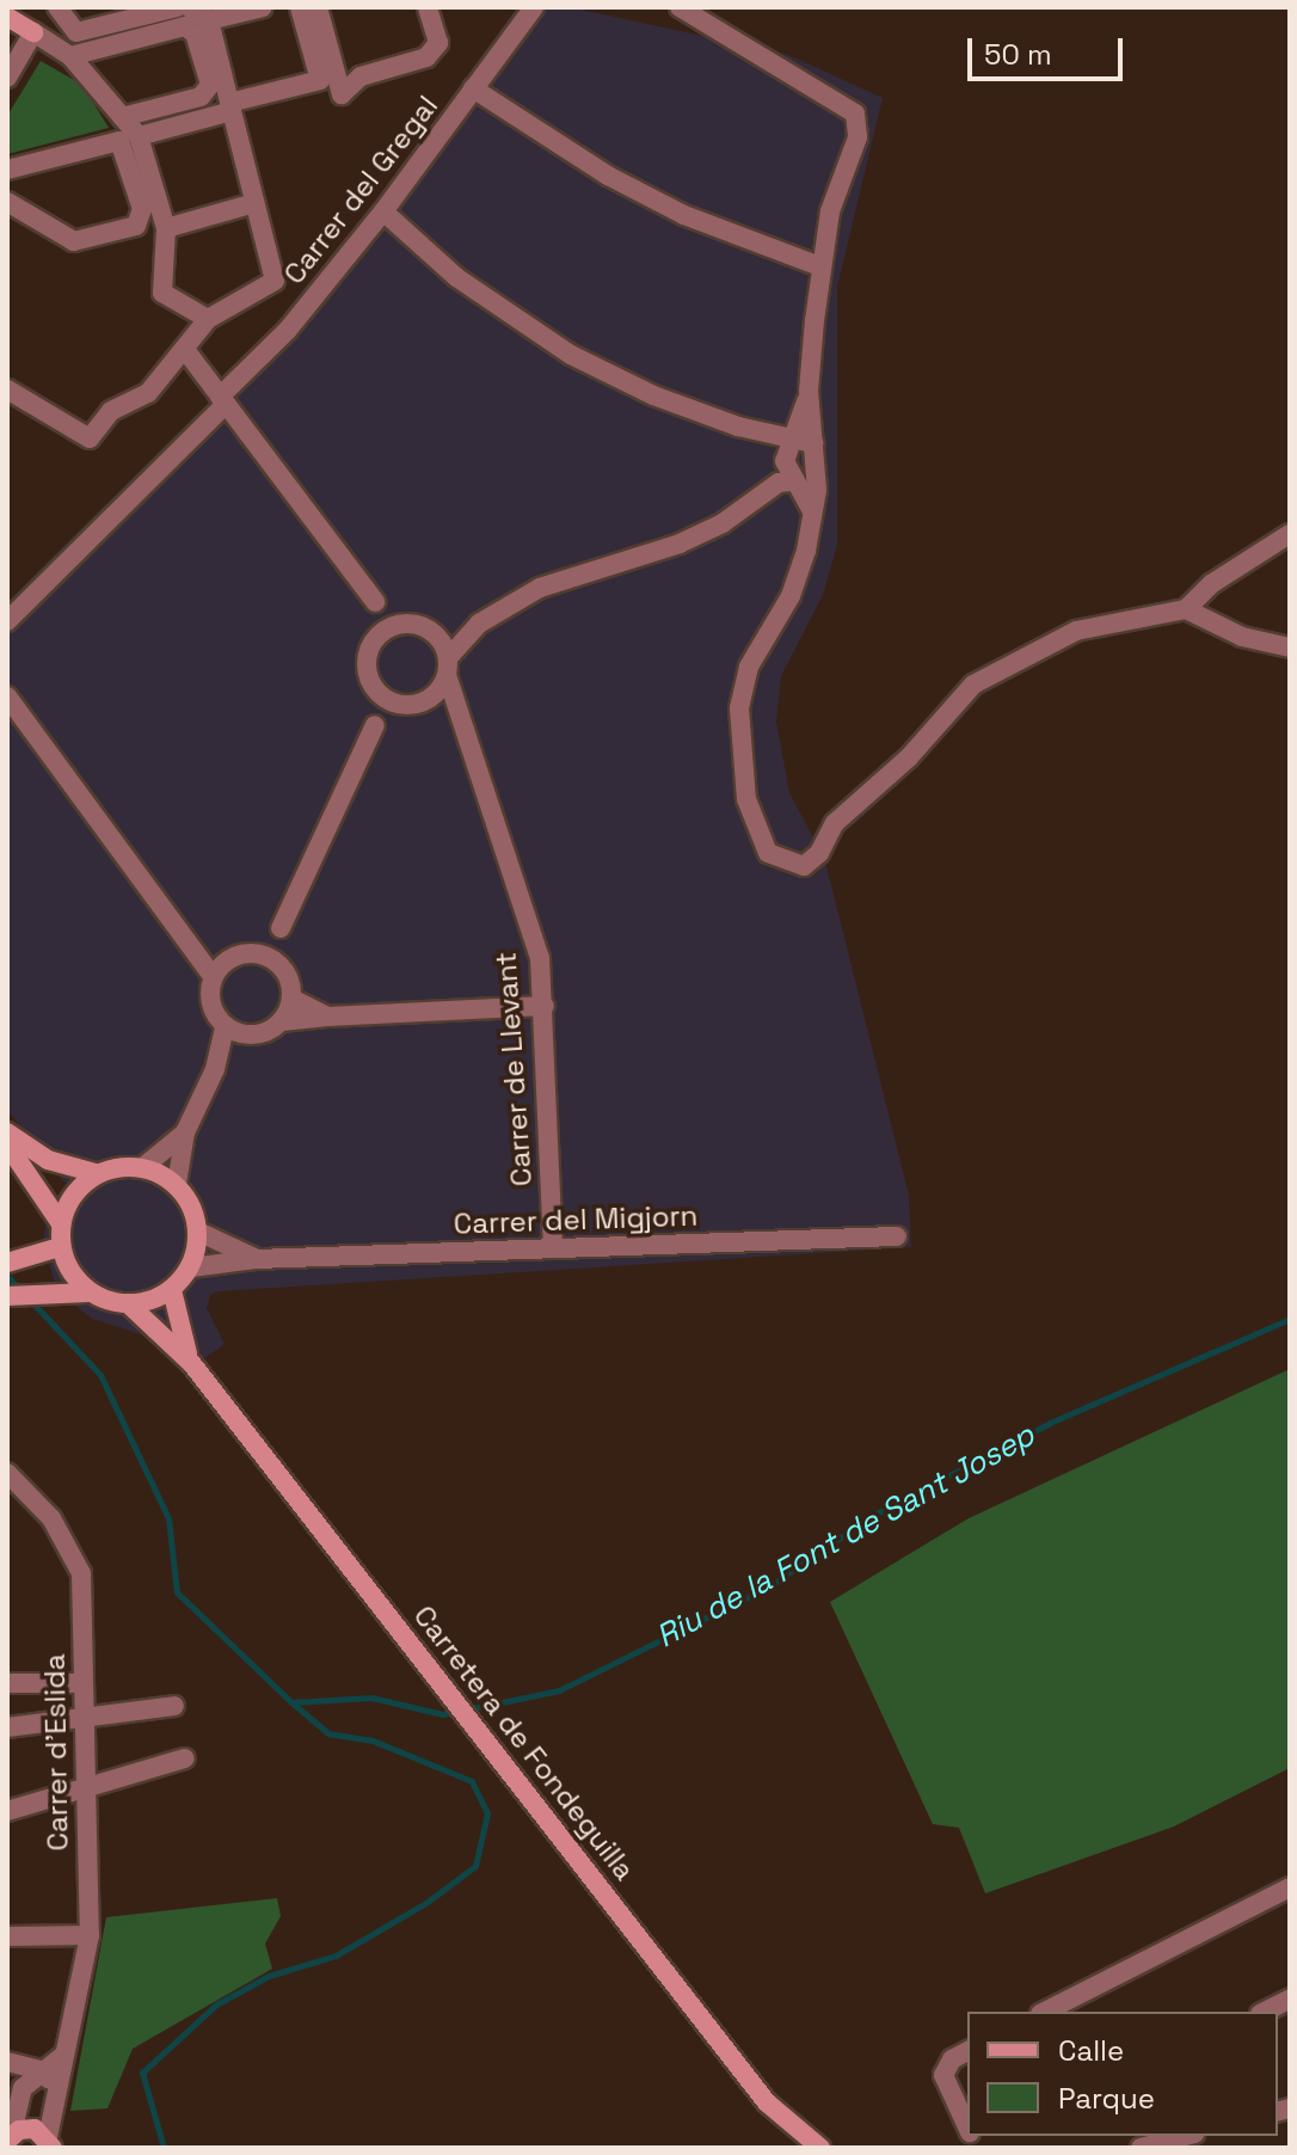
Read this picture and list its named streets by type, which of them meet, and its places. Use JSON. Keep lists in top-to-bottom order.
{
  "streets": {
    "main road": ["Carretera de Fondeguilla"],
    "street": [
      "Carrer del Gregal",
      "Carrer de Llevant",
      "Carrer del Migjorn",
      "Carrer d'Eslida"
    ]
  },
  "crossings": [
    ["Carrer de Llevant", "Carrer del Migjorn"],
    ["Carrer del Migjorn", "Carretera de Fondeguilla"]
  ],
  "water": ["Riu de la Font de Sant Josep"],
  "legend": ["Calle", "Parque"],
  "scale_bar": "50 m"
}
